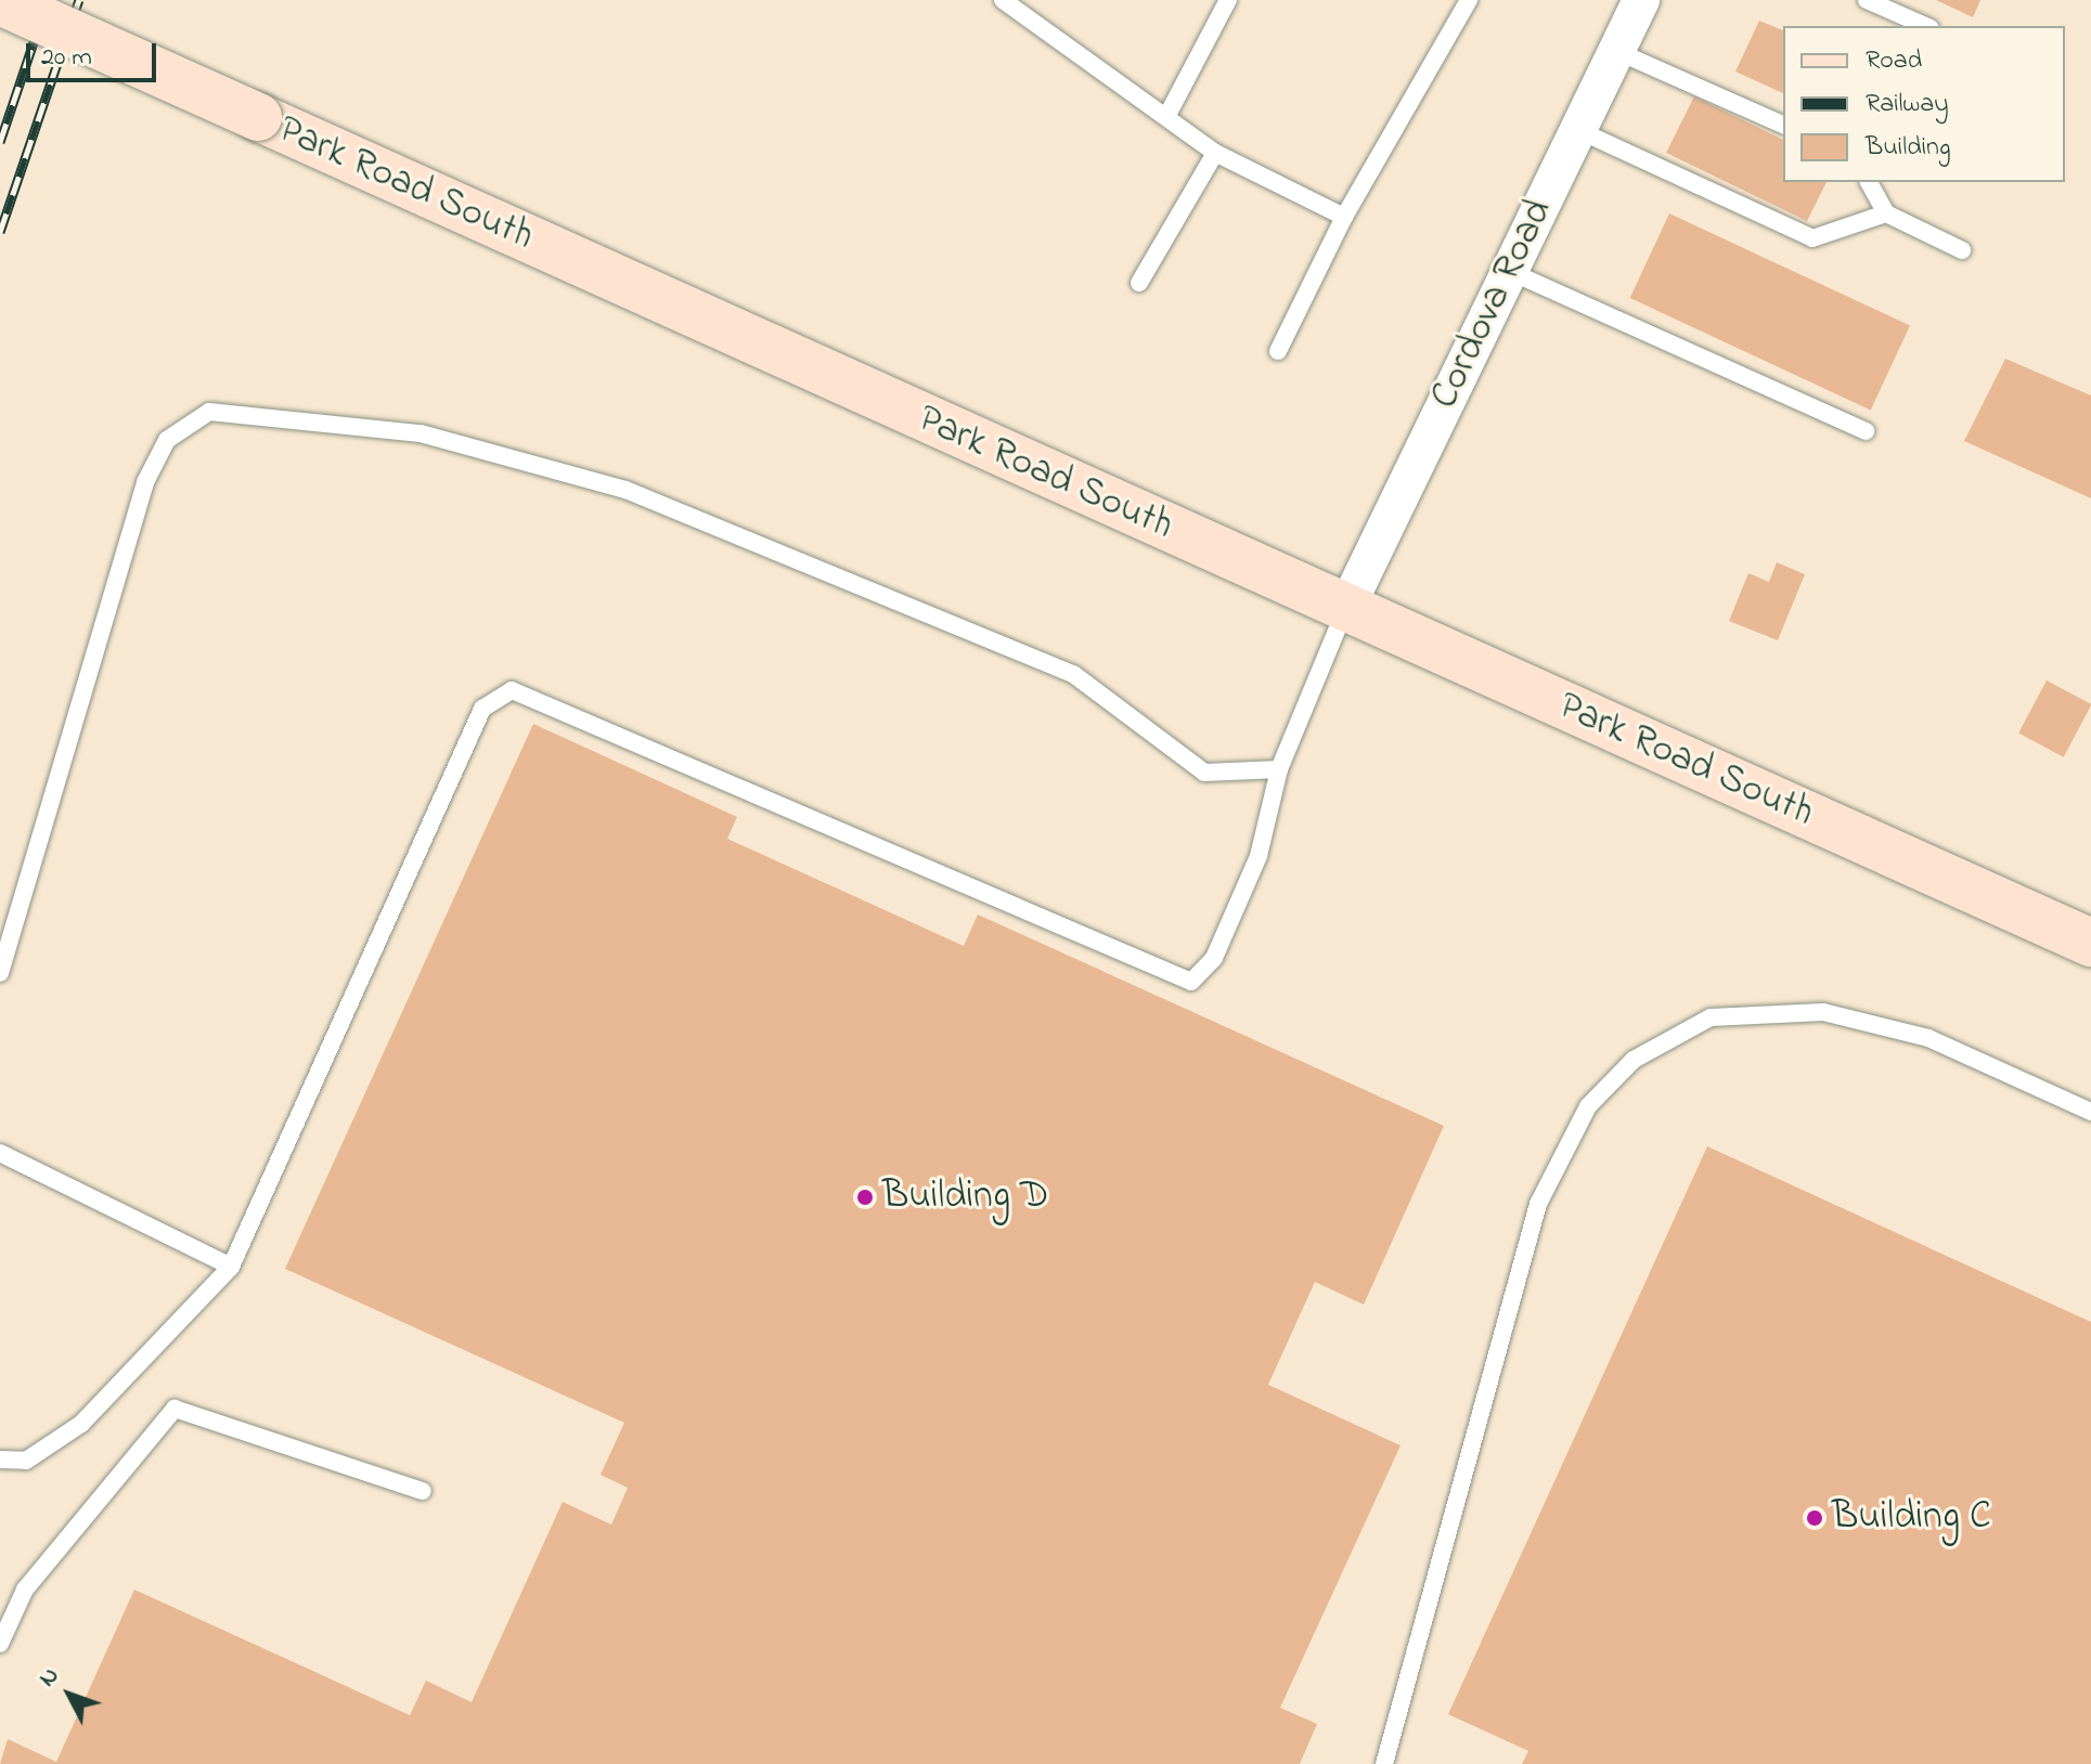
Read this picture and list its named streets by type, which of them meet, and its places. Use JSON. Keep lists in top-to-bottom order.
{
  "streets": {
    "main road": ["Park Road South"],
    "street": ["Cordova Road"]
  },
  "crossings": [
    ["Park Road South", "Cordova Road"]
  ],
  "places": ["Building D", "Building C"],
  "legend": ["Road", "Railway", "Building"],
  "scale_bar": "20 m",
  "north": "top left"
}
